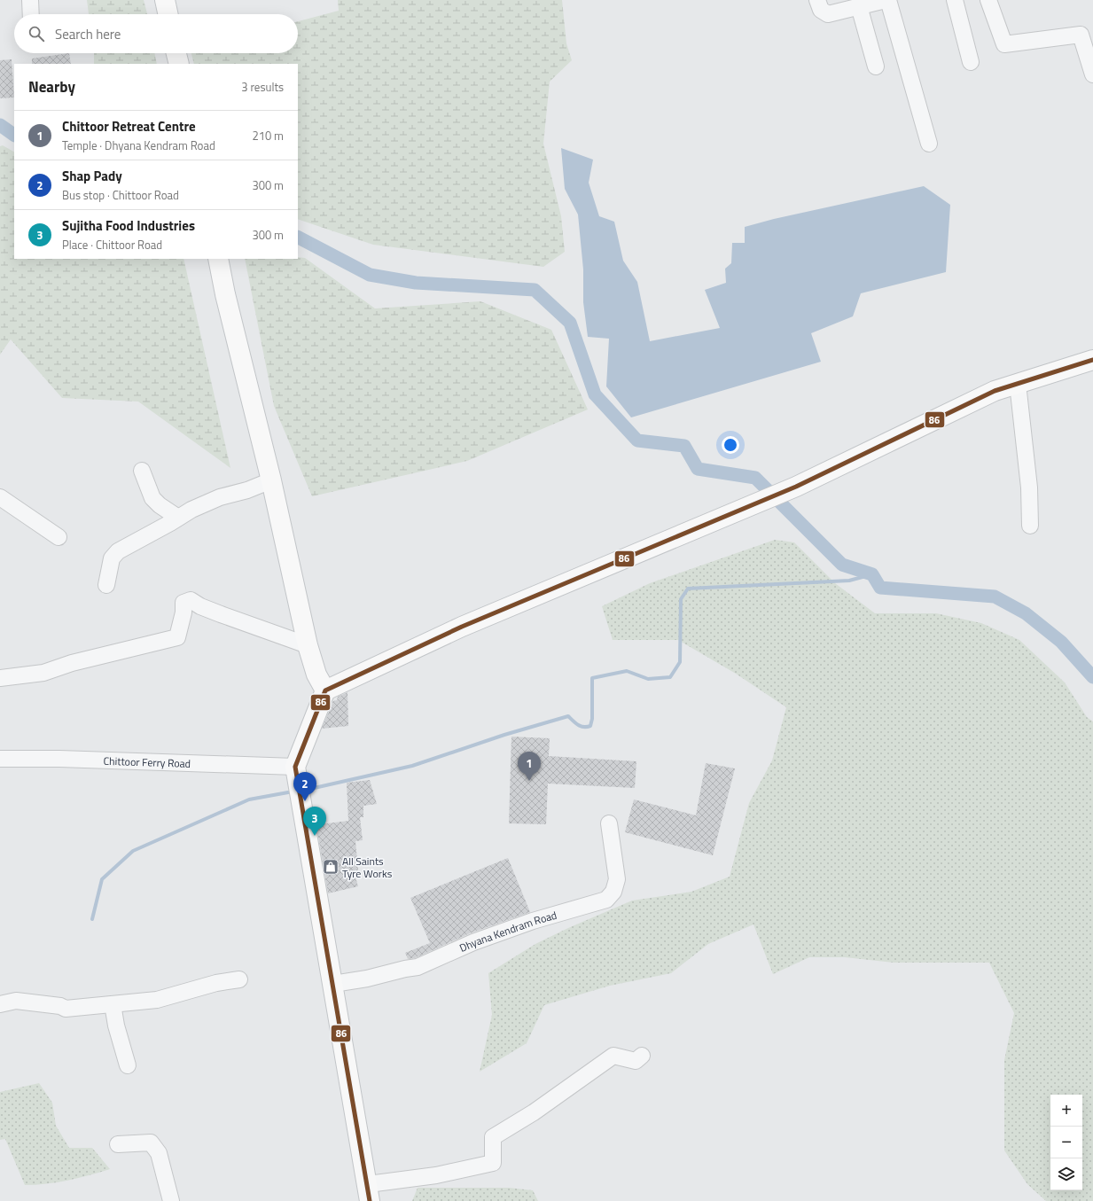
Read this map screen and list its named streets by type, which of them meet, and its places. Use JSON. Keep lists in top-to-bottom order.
{
  "streets": {
    "street": ["Chittoor Ferry Road", "Dhyana Kendram Road"]
  },
  "places": {
    "shop": ["All Saints Tyre Works"]
  },
  "lines": ["transit line 86"],
  "page": {
    "search": "Search here",
    "heading": ["Nearby", "3 results"],
    "list": [
      {
        "mark": "1",
        "name": "Chittoor Retreat Centre",
        "note": "Temple · Dhyana Kendram Road",
        "value": "210 m"
      },
      {
        "mark": "2",
        "name": "Shap Pady",
        "note": "Bus stop · Chittoor Road",
        "value": "300 m"
      },
      {
        "mark": "3",
        "name": "Sujitha Food Industries",
        "note": "Place · Chittoor Road",
        "value": "300 m"
      }
    ],
    "pins": ["1", "2", "3"],
    "map_buttons": ["+", "−"]
  }
}
